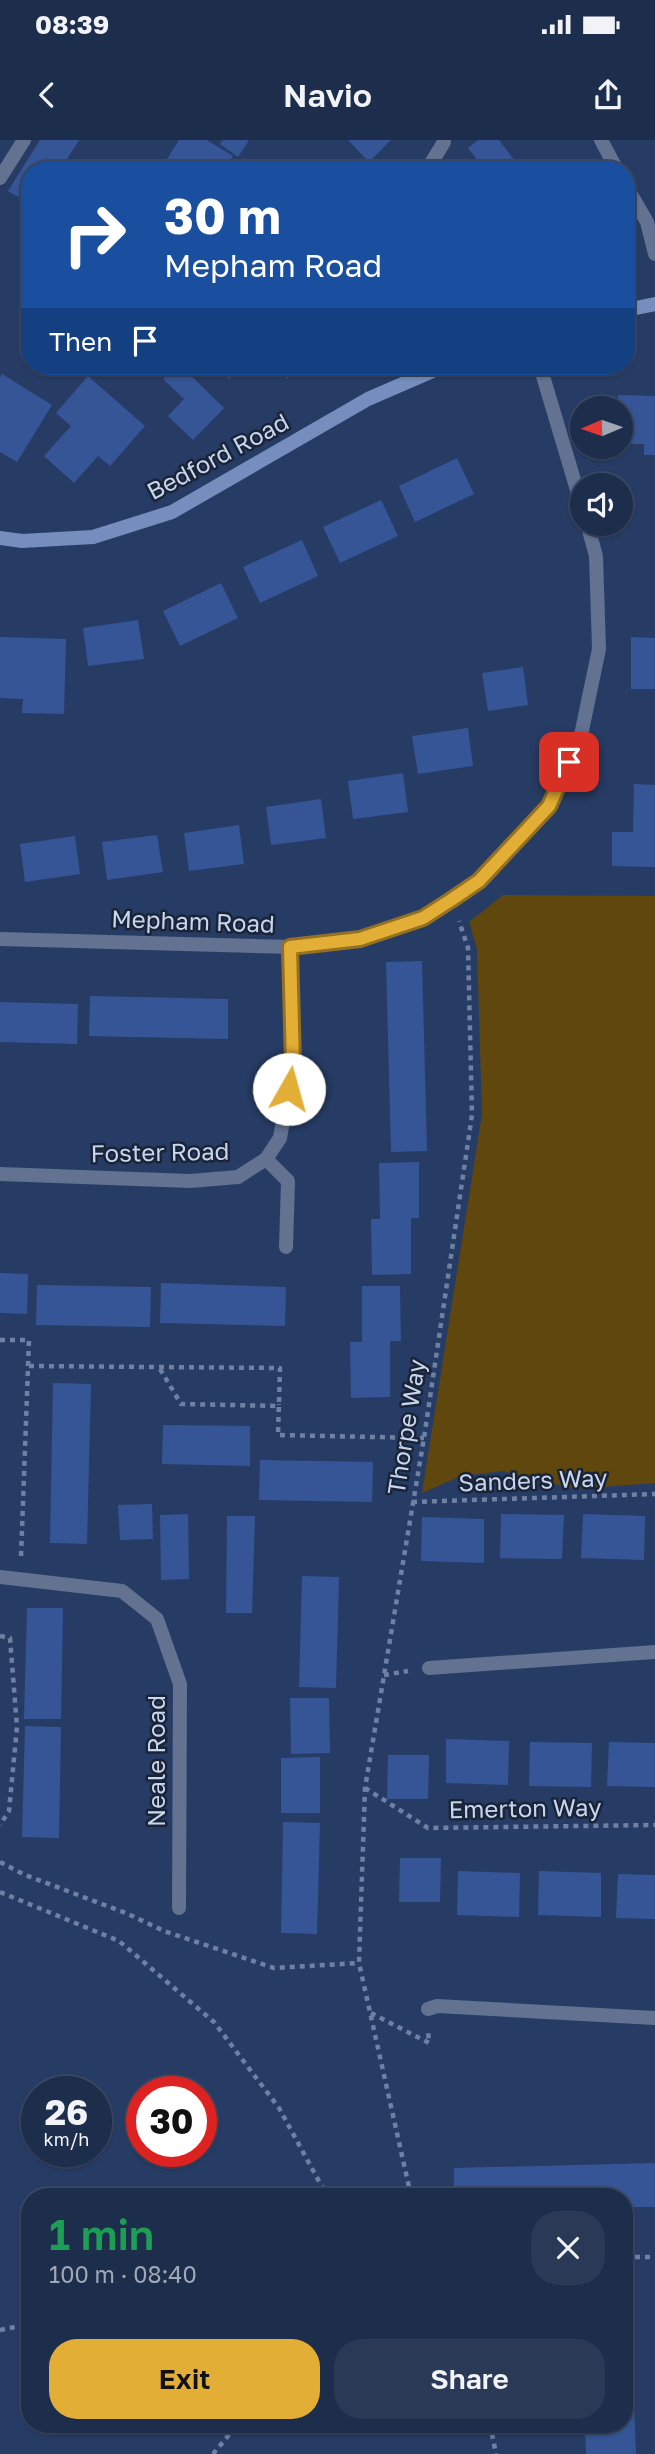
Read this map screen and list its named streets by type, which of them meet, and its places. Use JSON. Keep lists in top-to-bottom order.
{
  "streets": {
    "street": [
      "Bedford Road",
      "Mepham Road",
      "Foster Road",
      "Neale Road"
    ],
    "path": ["Thorpe Way", "Sanders Way", "Emerton Way"]
  },
  "crossings": [
    ["Mepham Road", "Foster Road"],
    ["Mepham Road", "Thorpe Way"],
    ["Thorpe Way", "Sanders Way"],
    ["Thorpe Way", "Emerton Way"]
  ],
  "north": "left",
  "page": {
    "status": "08:39",
    "header": "Navio",
    "turn": ["30 m", "Mepham Road"],
    "then": "Then",
    "speed": "26 km/h",
    "limit": "30",
    "heading": ["1 min", "100 m · 08:40"],
    "buttons": ["Exit", "Share"]
  }
}
